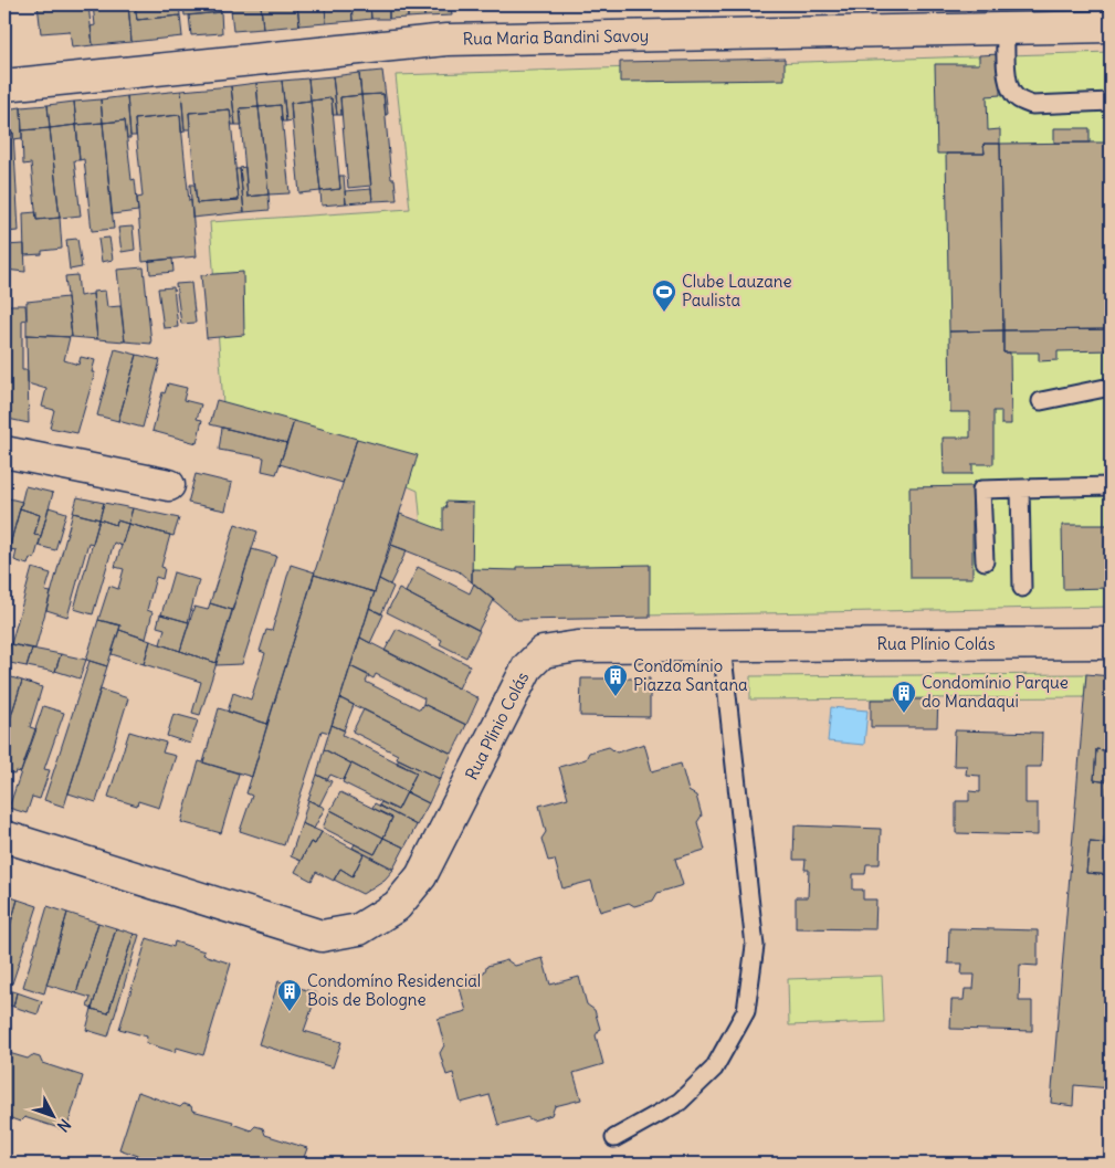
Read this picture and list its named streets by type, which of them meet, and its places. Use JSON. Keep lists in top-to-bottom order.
{
  "streets": {
    "street": ["Rua Maria Bandini Savoy", "Rua Plínio Colás"]
  },
  "places": {
    "sports": ["Clube Lauzane Paulista"],
    "building": ["Condomínio Piazza Santana", "Condomínio Parque do Mandaqui", "Condomíno Residencial Bois de Bologne"]
  },
  "north": "bottom right"
}
